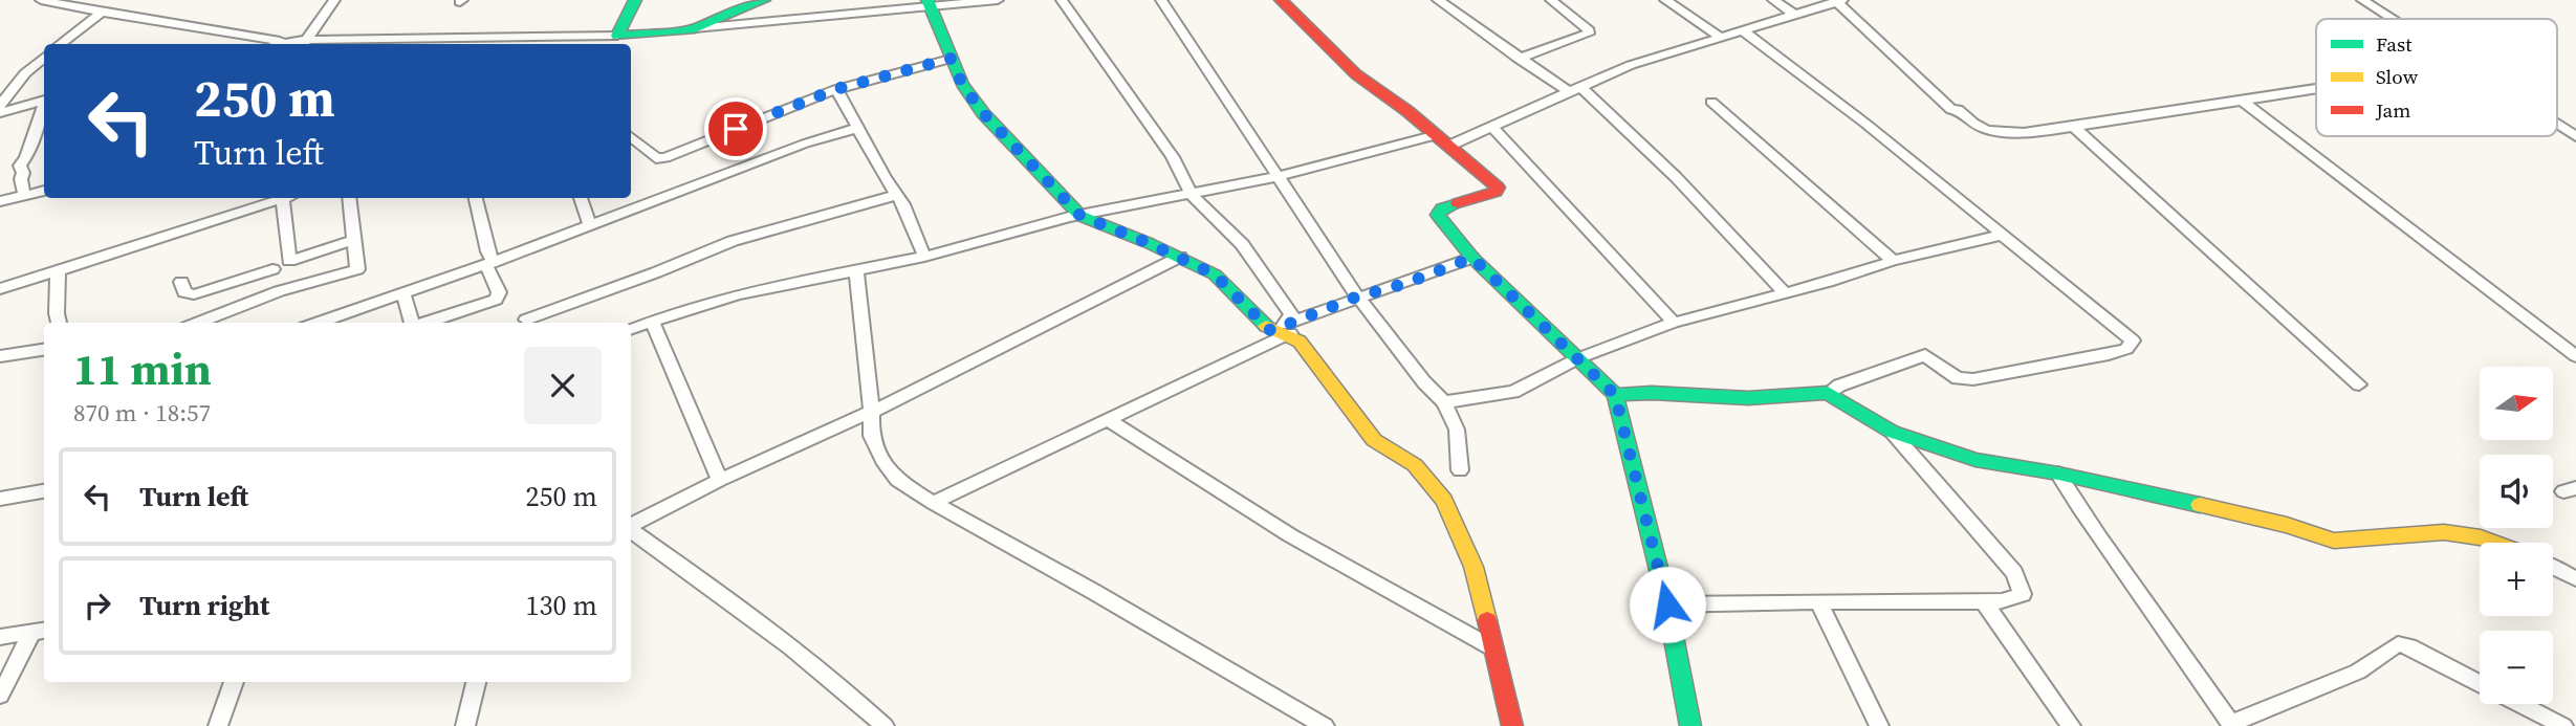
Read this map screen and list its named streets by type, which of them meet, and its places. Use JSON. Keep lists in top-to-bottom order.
{
  "legend": ["Fast", "Slow", "Jam"],
  "north": "right",
  "page": {
    "turn": ["250 m", "Turn left"],
    "heading": ["11 min", "870 m · 18:57"],
    "map_buttons": ["+", "−"],
    "list": [
      {
        "name": "Turn left",
        "value": "250 m"
      },
      {
        "name": "Turn right",
        "value": "130 m"
      }
    ]
  }
}
